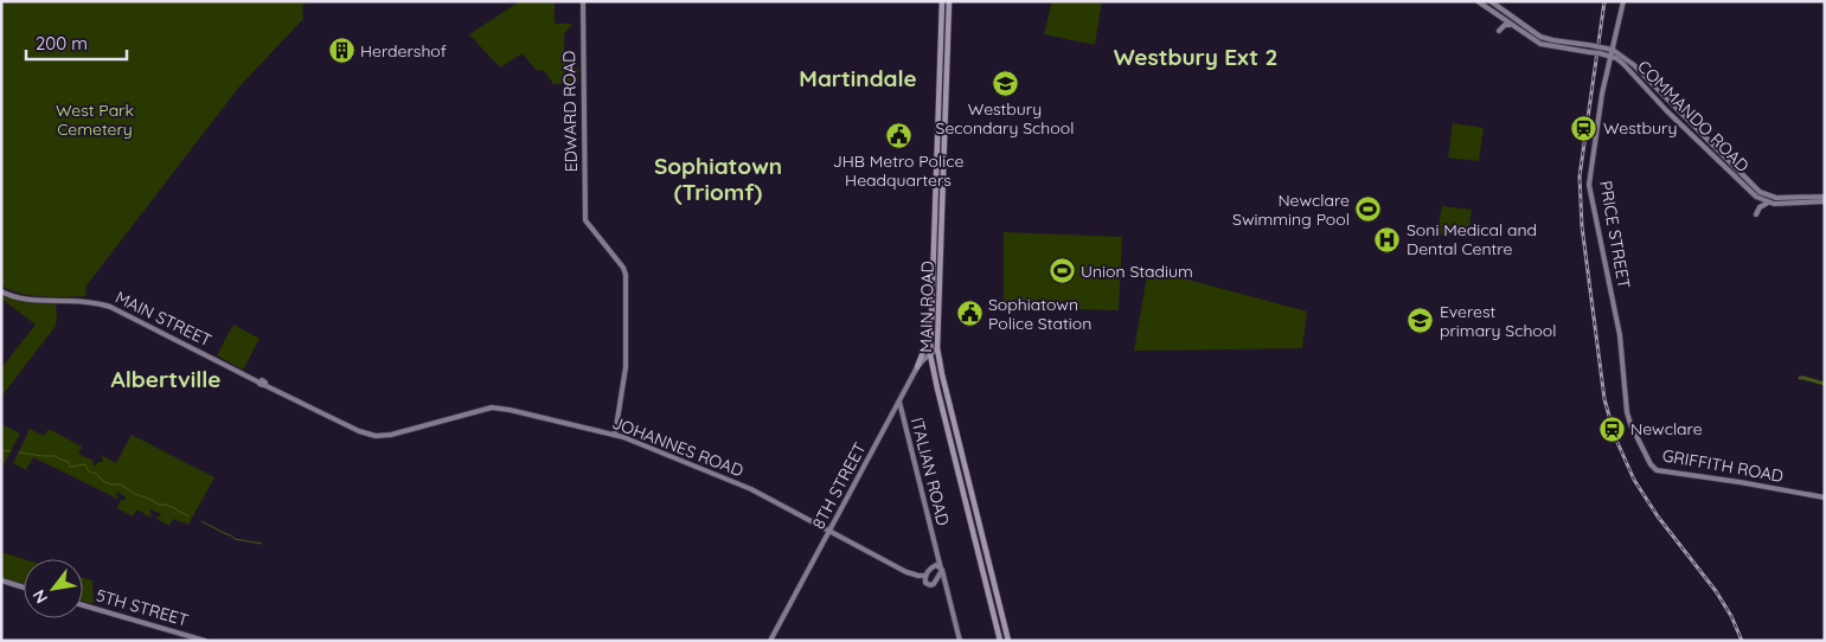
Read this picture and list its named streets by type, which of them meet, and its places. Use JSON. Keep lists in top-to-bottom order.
{
  "streets": {
    "main road": ["MAIN ROAD"],
    "street": [
      "EDWARD ROAD",
      "COMMANDO ROAD",
      "PRICE STREET",
      "MAIN STREET",
      "JOHANNES ROAD",
      "GRIFFITH ROAD",
      "ITALIAN ROAD",
      "8TH STREET",
      "5TH STREET"
    ]
  },
  "crossings": [
    ["EDWARD ROAD", "JOHANNES ROAD"],
    ["COMMANDO ROAD", "PRICE STREET"],
    ["PRICE STREET", "GRIFFITH ROAD"],
    ["MAIN ROAD", "8TH STREET"],
    ["MAIN STREET", "JOHANNES ROAD"],
    ["JOHANNES ROAD", "8TH STREET"],
    ["ITALIAN ROAD", "8TH STREET"]
  ],
  "districts": [
    "Westbury Ext 2",
    "Martindale",
    "Sophiatown (Triomf)",
    "Albertville"
  ],
  "parks": ["West Park Cemetery"],
  "places": {
    "building": ["Herdershof"],
    "school or university": ["Westbury Secondary School", "Everest primary School"],
    "station": ["Westbury", "Newclare"],
    "public building": ["JHB Metro Police Headquarters", "Sophiatown Police Station"],
    "sports": ["Newclare Swimming Pool", "Union Stadium"],
    "hospital": ["Soni Medical and Dental Centre"]
  },
  "scale_bar": "200 m",
  "north": "bottom left"
}
